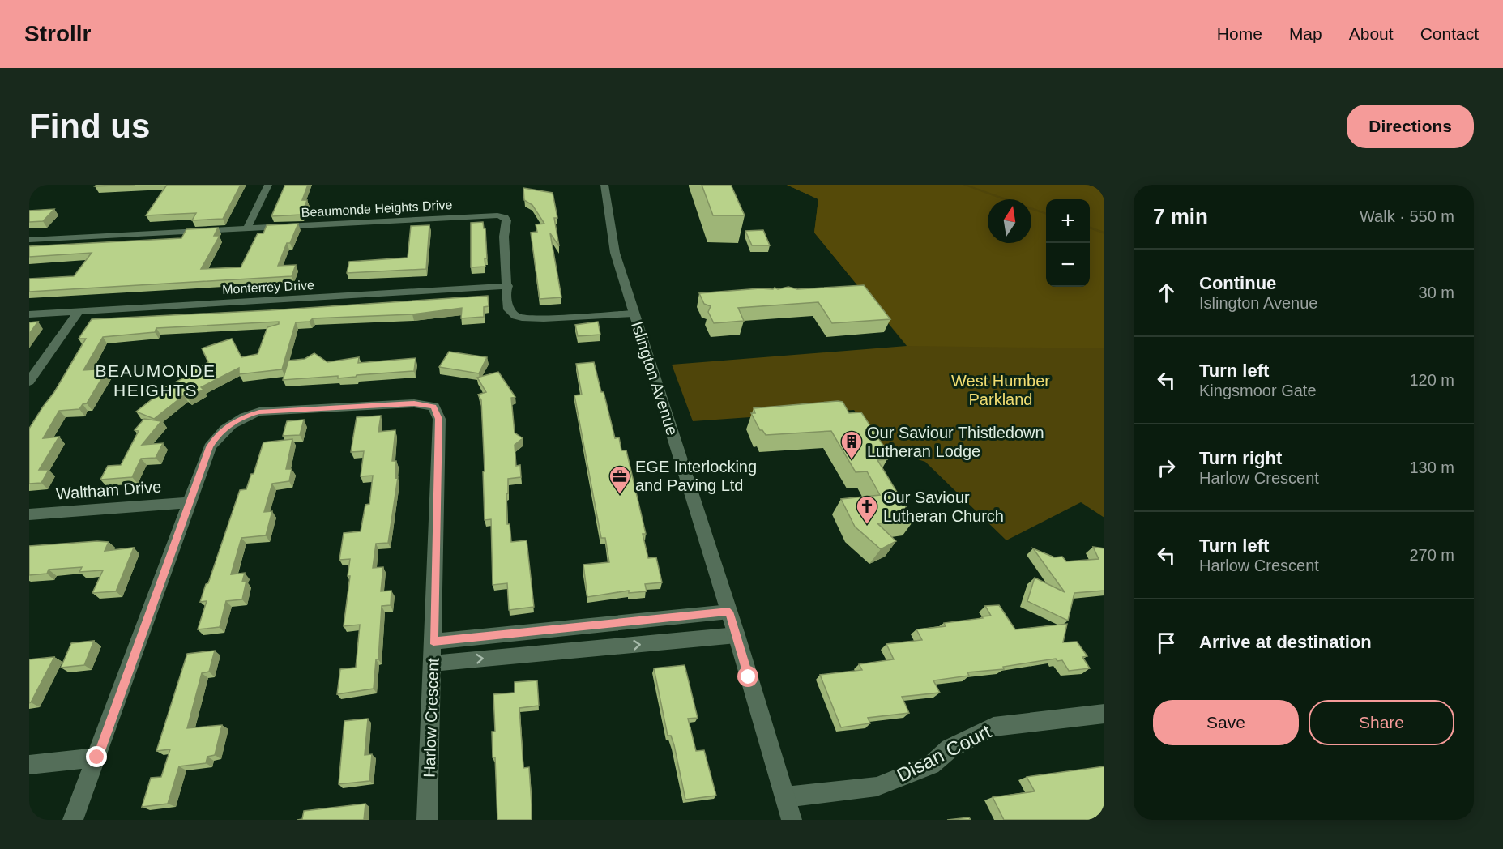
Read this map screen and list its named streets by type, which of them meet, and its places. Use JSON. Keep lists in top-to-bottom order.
{
  "streets": {
    "street": [
      "Beaumonde Heights Drive",
      "Monterrey Drive",
      "Islington Avenue",
      "Waltham Drive",
      "Harlow Crescent",
      "Disan Court"
    ]
  },
  "crossings": [
    ["Beaumonde Heights Drive", "Monterrey Drive"],
    ["Beaumonde Heights Drive", "Islington Avenue"],
    ["Islington Avenue", "Disan Court"],
    ["Waltham Drive", "Harlow Crescent"]
  ],
  "districts": ["BEAUMONDE HEIGHTS"],
  "parks": ["West Humber Parkland"],
  "places": {
    "building": ["Our Saviour Thistledown Lutheran Lodge"],
    "office": ["EGE Interlocking and Paving Ltd"],
    "church": ["Our Saviour Lutheran Church"]
  },
  "north": "top",
  "page": {
    "header": "Strollr",
    "nav": [
      "Home",
      "Map",
      "About",
      "Contact"
    ],
    "buttons": [
      "Directions",
      ["Save", "Share"]
    ],
    "title": "Find us",
    "heading": ["7 min", "Walk · 550 m"],
    "map_buttons": ["+", "−"],
    "list": [
      ["Continue", "Islington Avenue", "30 m"],
      ["Turn left", "Kingsmoor Gate", "120 m"],
      ["Turn right", "Harlow Crescent", "130 m"],
      ["Turn left", "Harlow Crescent", "270 m"],
      "Arrive at destination"
    ]
  }
}
